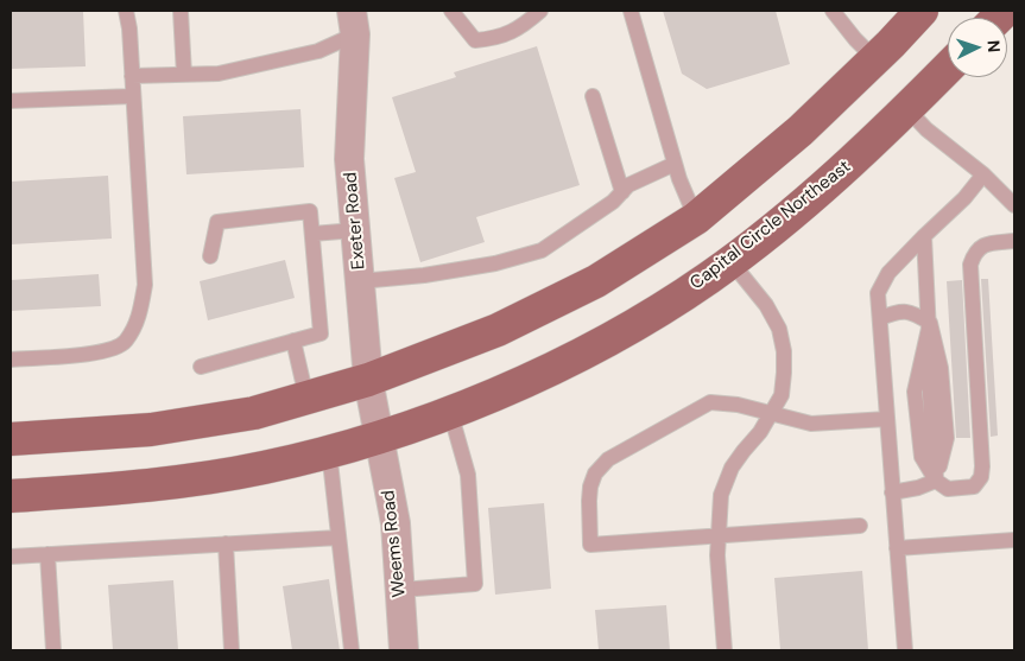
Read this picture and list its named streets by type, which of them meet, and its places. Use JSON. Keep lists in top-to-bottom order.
{
  "streets": {
    "main road": ["Capital Circle Northeast"],
    "street": ["Exeter Road", "Weems Road"]
  },
  "crossings": [
    ["Exeter Road", "Capital Circle Northeast"],
    ["Exeter Road", "Weems Road"],
    ["Capital Circle Northeast", "Weems Road"]
  ],
  "north": "right"
}
